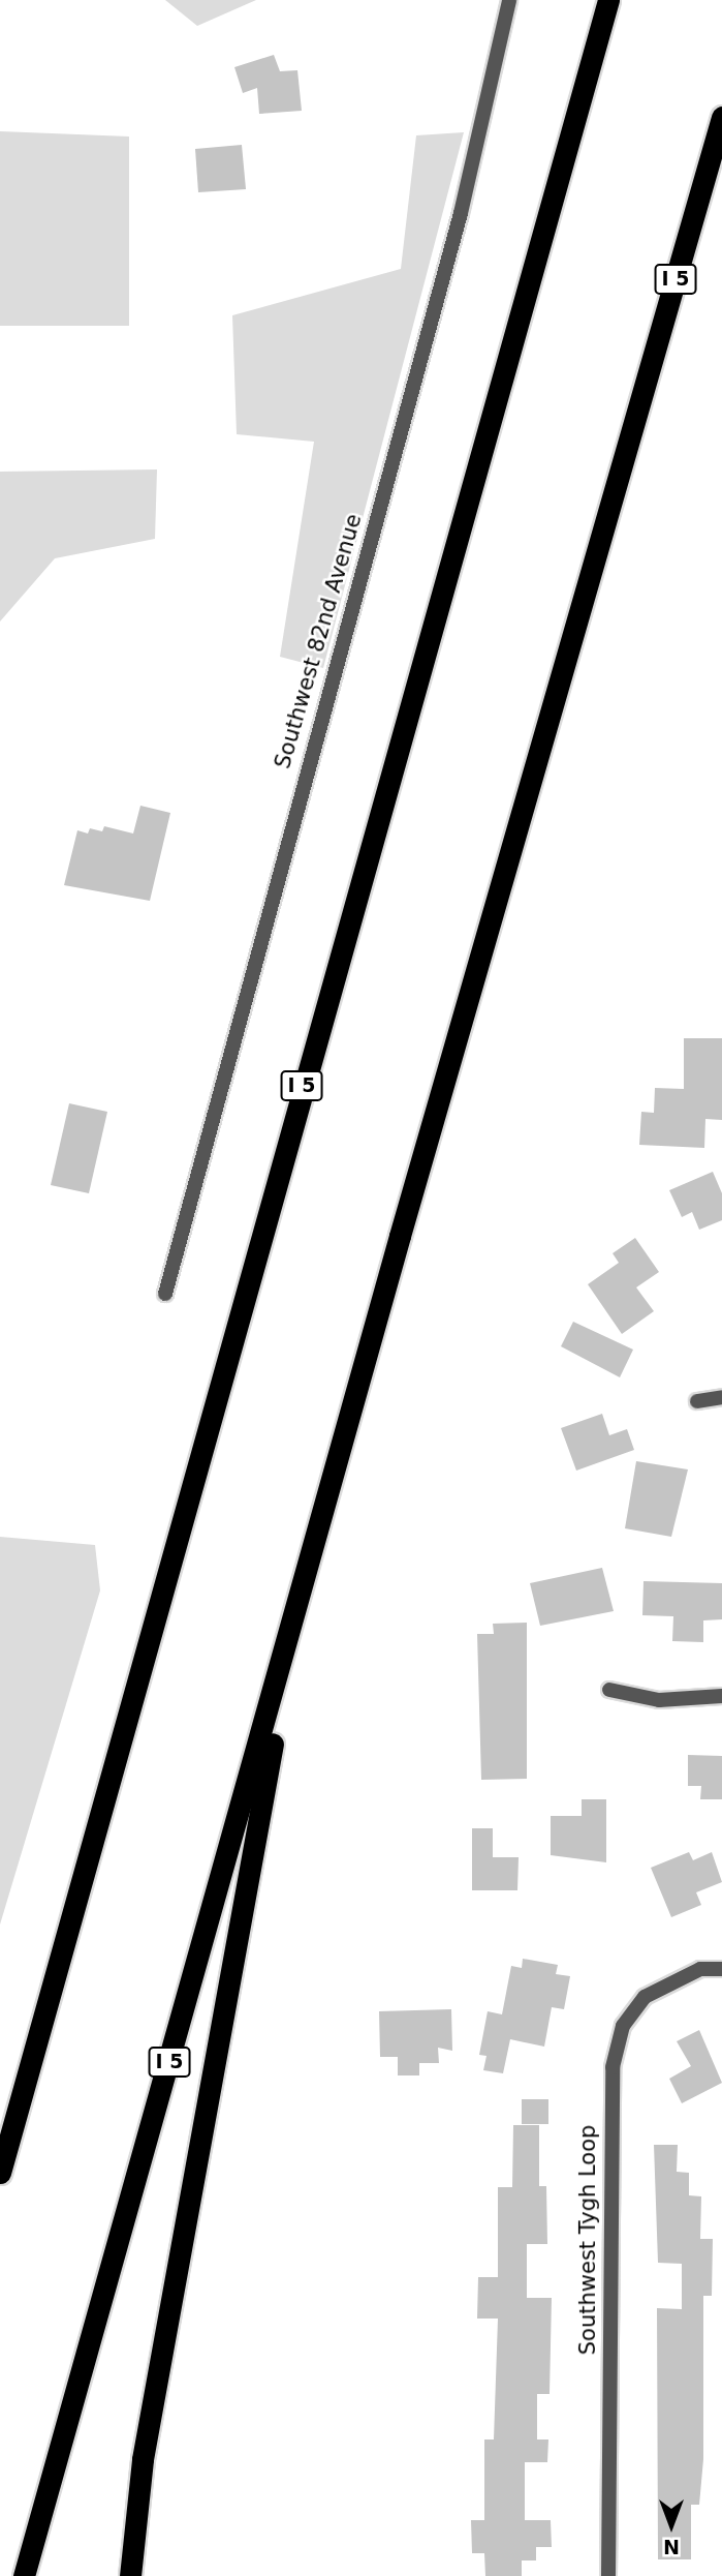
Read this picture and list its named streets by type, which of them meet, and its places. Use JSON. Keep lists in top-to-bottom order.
{
  "streets": {
    "highway": ["I 5"],
    "street": ["Southwest 82nd Avenue", "Southwest Tygh Loop"]
  },
  "north": "bottom"
}
